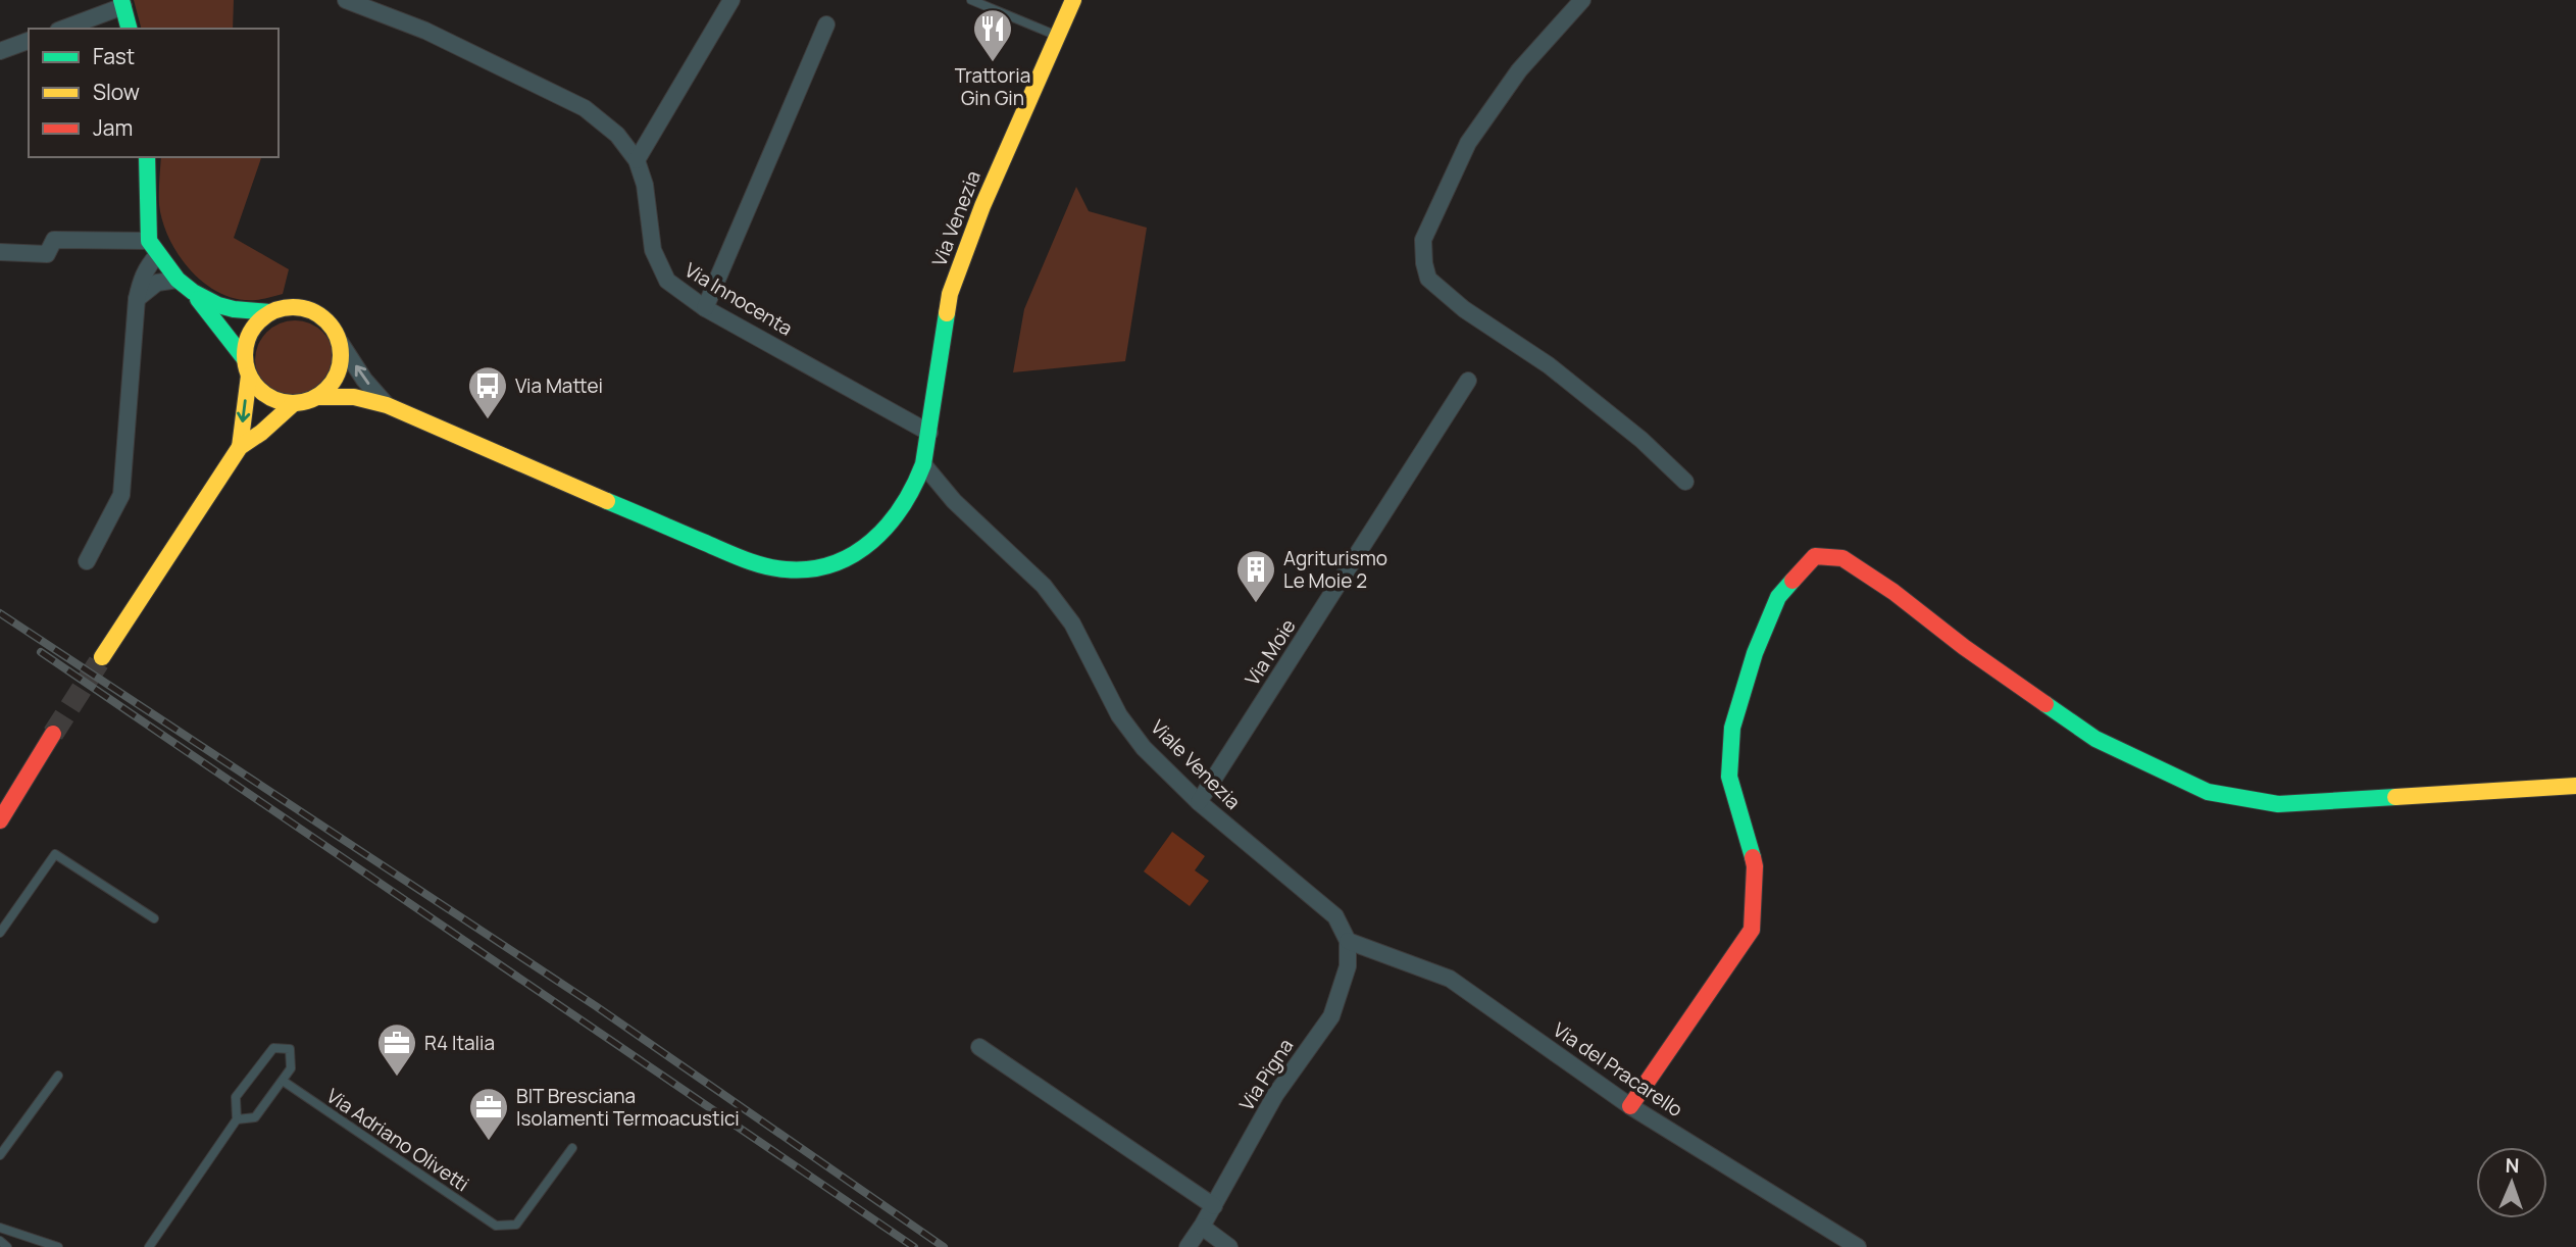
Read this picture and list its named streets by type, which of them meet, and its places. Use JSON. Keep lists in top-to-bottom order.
{
  "streets": {
    "street": [
      "Via Venezia",
      "Via Innocenta",
      "Via Moie",
      "Viale Venezia",
      "Via del Pracarello",
      "Via Pigna"
    ],
    "lane": ["Via Adriano Olivetti"]
  },
  "crossings": [
    ["Via Venezia", "Via Innocenta"],
    ["Via Venezia", "Viale Venezia"],
    ["Via Moie", "Viale Venezia"],
    ["Viale Venezia", "Via del Pracarello"],
    ["Viale Venezia", "Via Pigna"],
    ["Via del Pracarello", "Via Pigna"]
  ],
  "places": {
    "restaurant": ["Trattoria Gin Gin"],
    "bus stop": ["Via Mattei"],
    "building": ["Agriturismo Le Moie 2"],
    "office": ["R4 Italia", "BIT Bresciana Isolamenti Termoacustici"]
  },
  "legend": ["Fast", "Slow", "Jam"],
  "north": "top"
}
